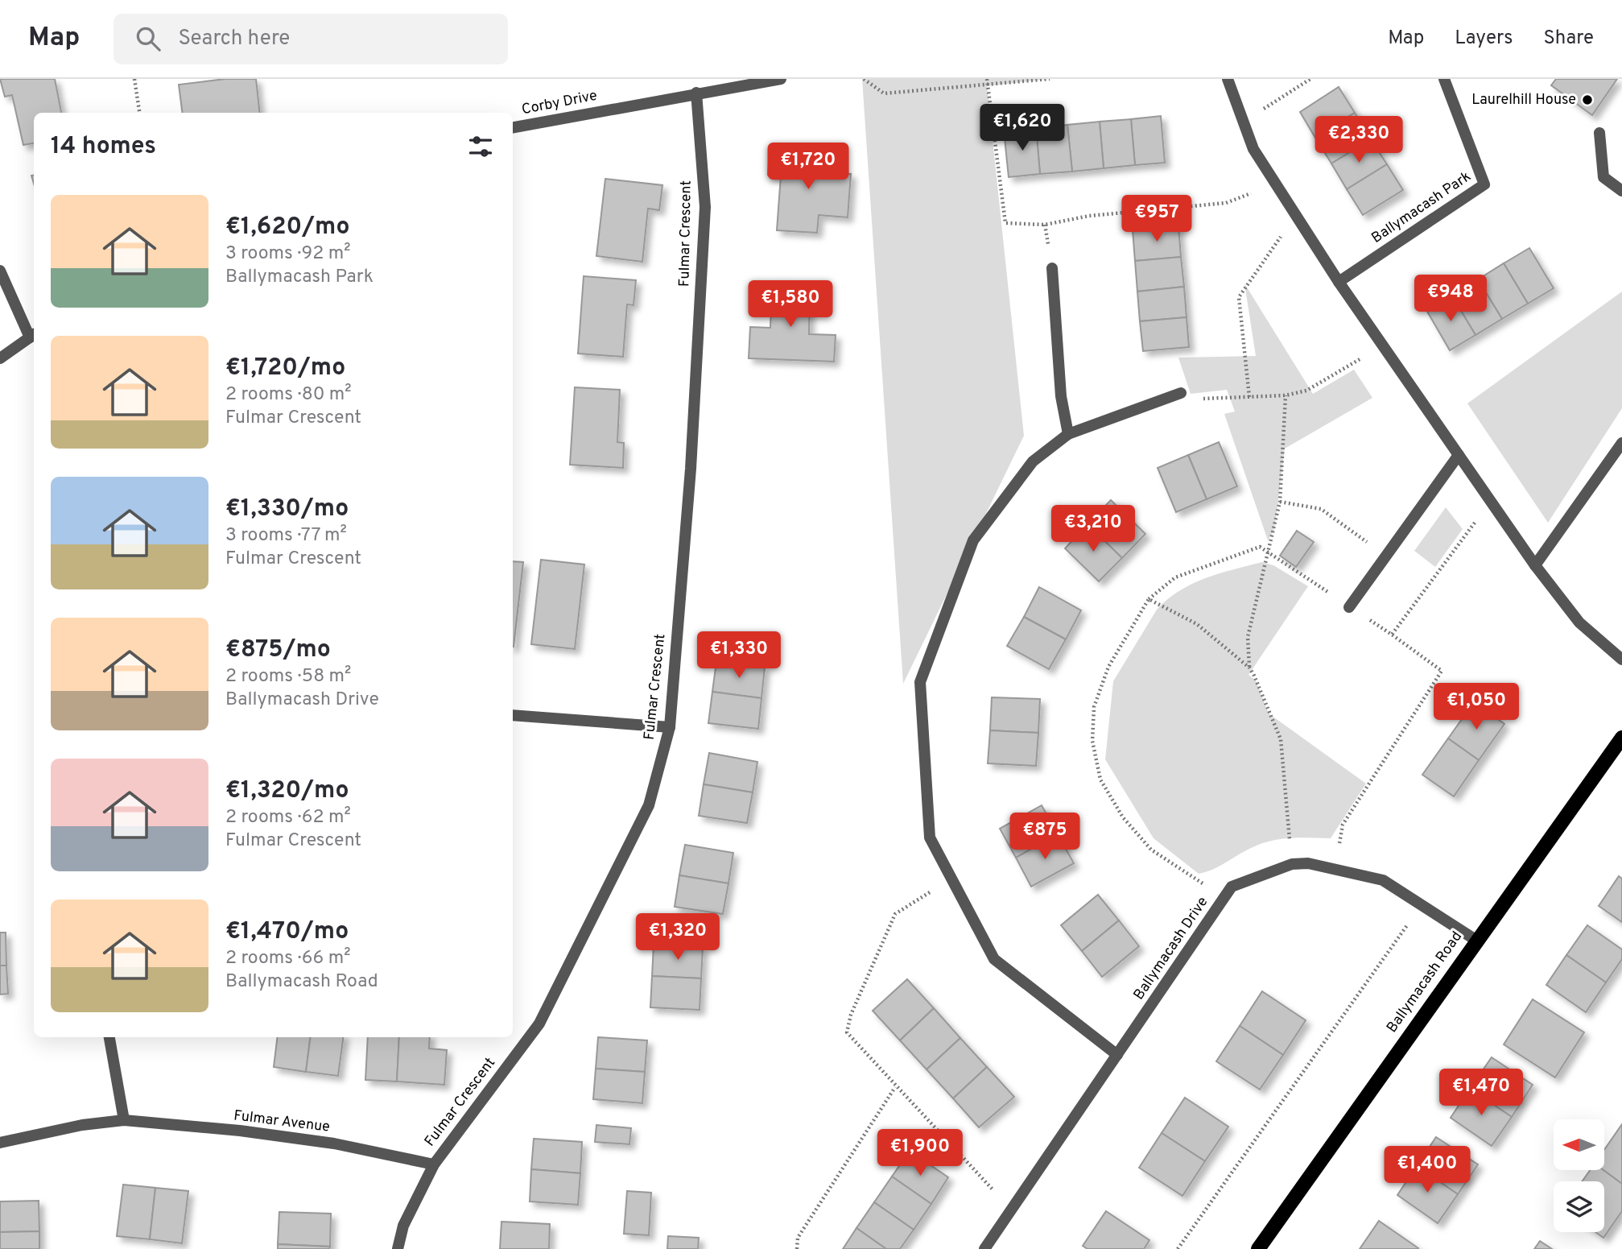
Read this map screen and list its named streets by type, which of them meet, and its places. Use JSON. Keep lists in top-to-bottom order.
{
  "streets": {
    "main road": ["Ballymacash Road"],
    "street": [
      "Corby Drive",
      "Ballymacash Park",
      "Fulmar Crescent",
      "Ballymacash Drive",
      "Fulmar Avenue"
    ]
  },
  "crossings": [
    ["Corby Drive", "Fulmar Crescent"],
    ["Fulmar Crescent", "Fulmar Avenue"],
    ["Ballymacash Drive", "Ballymacash Road"]
  ],
  "places": ["Laurelhill House"],
  "north": "left",
  "page": {
    "header": "Map",
    "search": "Search here",
    "nav": ["Map", "Layers", "Share"],
    "price": [
      "€1,620",
      "€2,330",
      "€1,720",
      "€957",
      "€948",
      "€1,580",
      "€3,210",
      "€1,330",
      "€1,050",
      "€875",
      "€1,320",
      "€1,470",
      "€1,900",
      "€1,400"
    ],
    "heading": "14 homes",
    "list": [
      {
        "name": "€1,620/mo",
        "note": "3 rooms · 92 m² · Ballymacash Park"
      },
      {
        "name": "€1,720/mo",
        "note": "2 rooms · 80 m² · Fulmar Crescent"
      },
      {
        "name": "€1,330/mo",
        "note": "3 rooms · 77 m² · Fulmar Crescent"
      },
      {
        "name": "€875/mo",
        "note": "2 rooms · 58 m² · Ballymacash Drive"
      },
      {
        "name": "€1,320/mo",
        "note": "2 rooms · 62 m² · Fulmar Crescent"
      },
      {
        "name": "€1,470/mo",
        "note": "2 rooms · 66 m² · Ballymacash Road"
      }
    ]
  }
}
